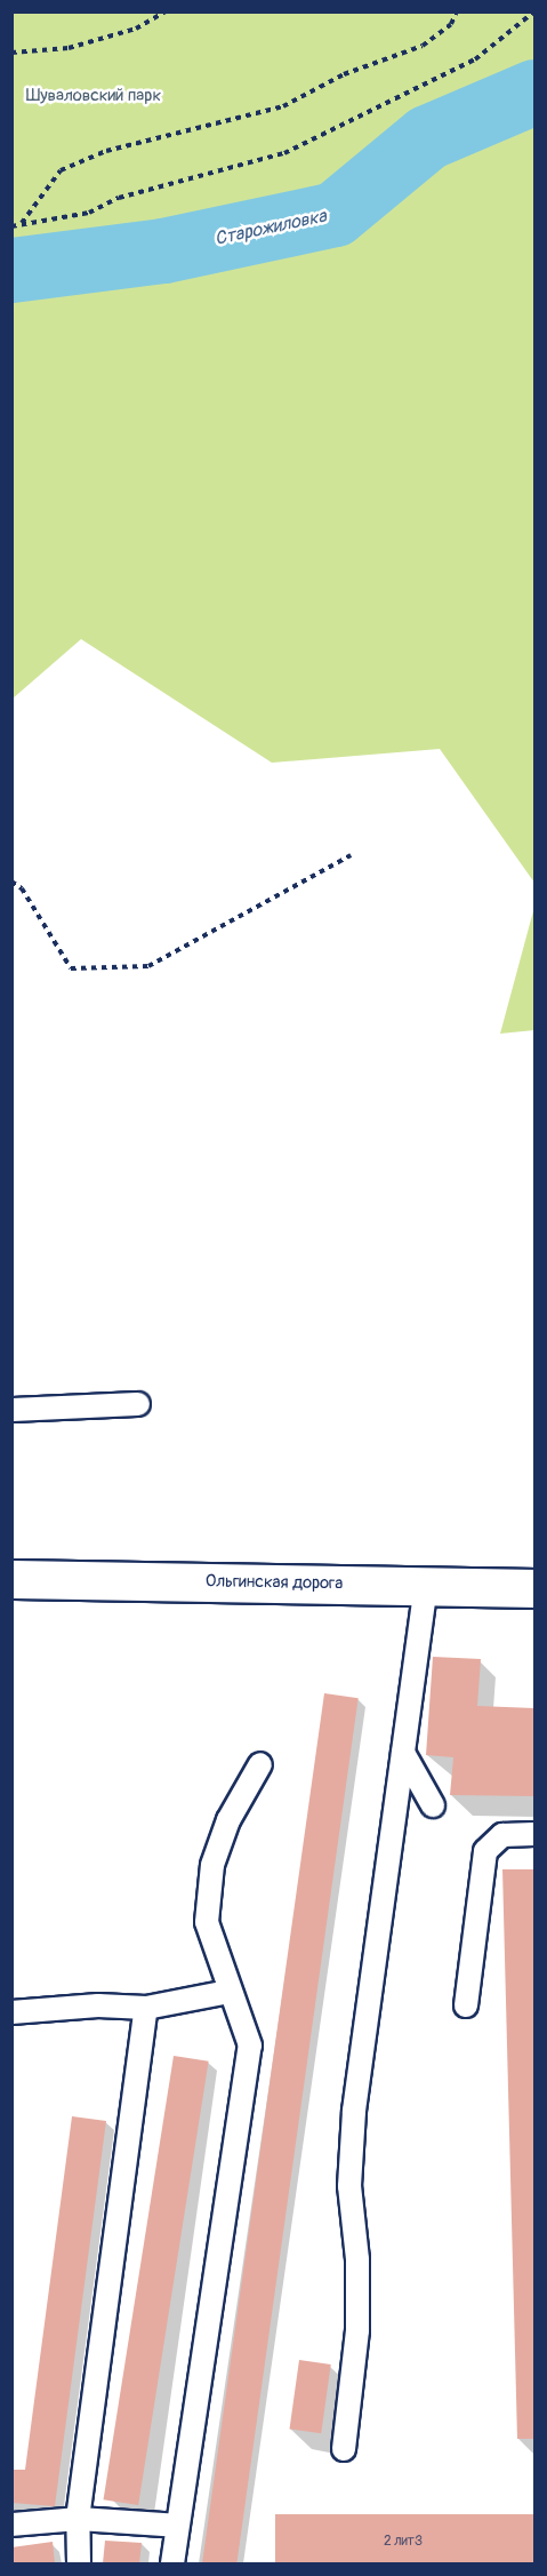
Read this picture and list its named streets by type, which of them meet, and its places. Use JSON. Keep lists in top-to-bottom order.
{
  "streets": {
    "street": ["Ольгинская дорога"]
  },
  "water": ["Старожиловка"],
  "parks": ["Шуваловский парк"],
  "house_numbers": ["2 литЗ"]
}
